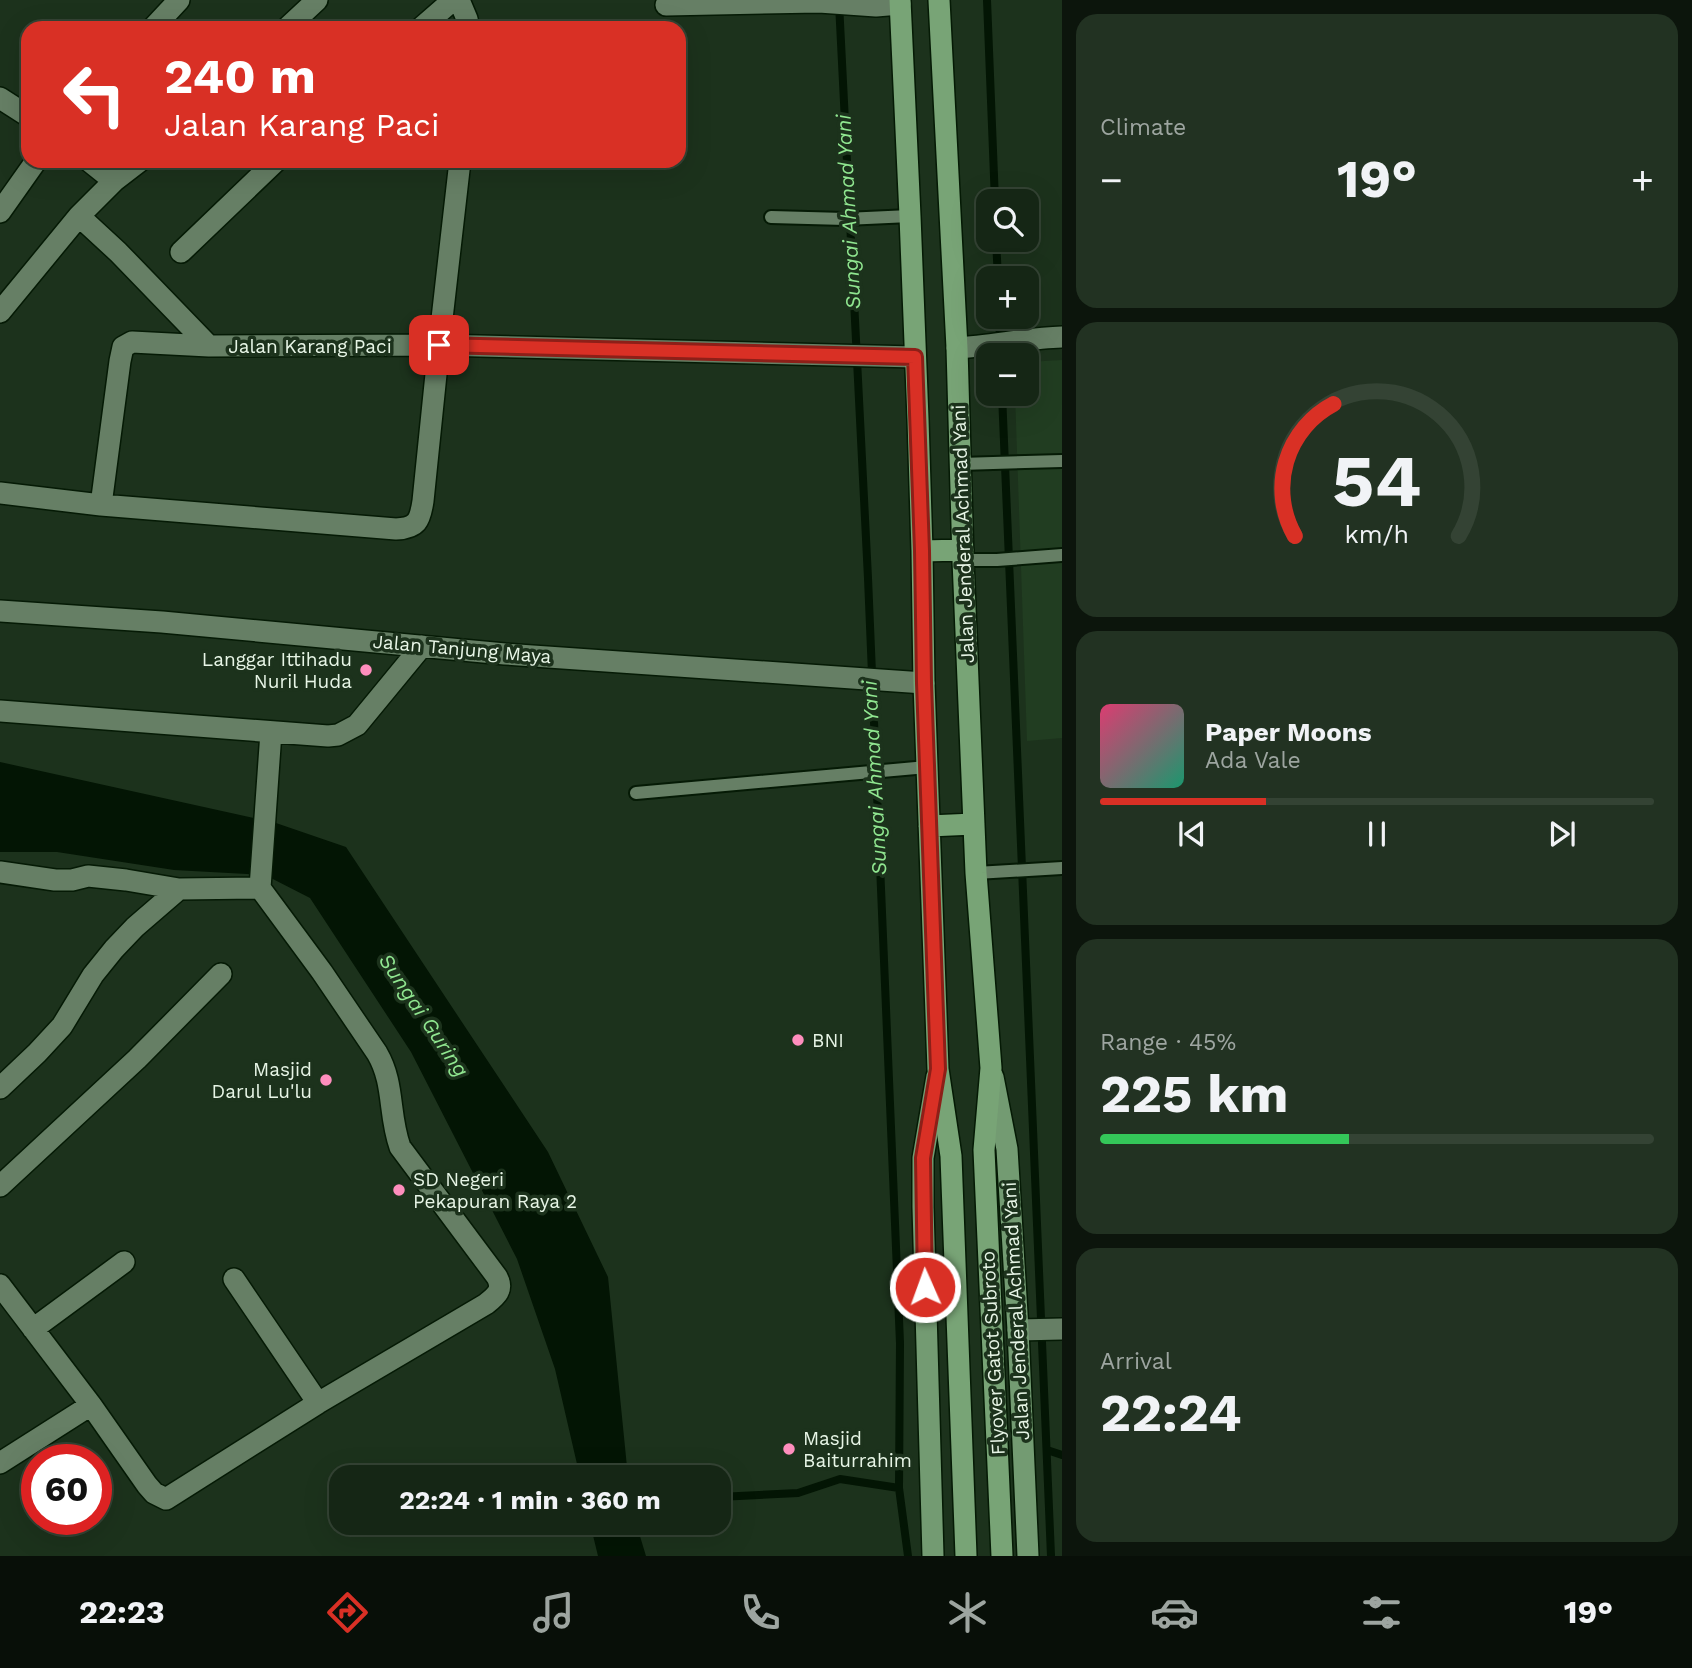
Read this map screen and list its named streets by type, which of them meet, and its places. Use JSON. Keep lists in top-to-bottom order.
{
  "streets": {
    "highway": ["Jalan Jenderal Achmad Yani", "Flyover Gatot Subroto"],
    "street": ["Jalan Karang Paci", "Jalan Tanjung Maya"]
  },
  "crossings": [
    ["Jalan Jenderal Achmad Yani", "Flyover Gatot Subroto"]
  ],
  "water": ["Sungai Ahmad Yani", "Sungai Guring"],
  "places": [
    "Langgar Ittihadu Nuril Huda",
    "BNI",
    "Masjid Darul Lu'lu",
    "SD Negeri Pekapuran Raya 2",
    "Masjid Baiturrahim"
  ],
  "page": {
    "tile": [
      "Climate",
      ["Range · 45%", "225 km"],
      ["Arrival", "22:24"]
    ],
    "turn": ["240 m", "Jalan Karang Paci"],
    "heat": ["−", "19°", "+"],
    "map_buttons": ["+", "−"],
    "song": ["Paper Moons", "Ada Vale"],
    "limit": "60",
    "trip": "22:24 · 1 min · 360 m",
    "tabs": ["22:23", "19°"],
    "gauge": ["54", "km/h"]
  }
}
